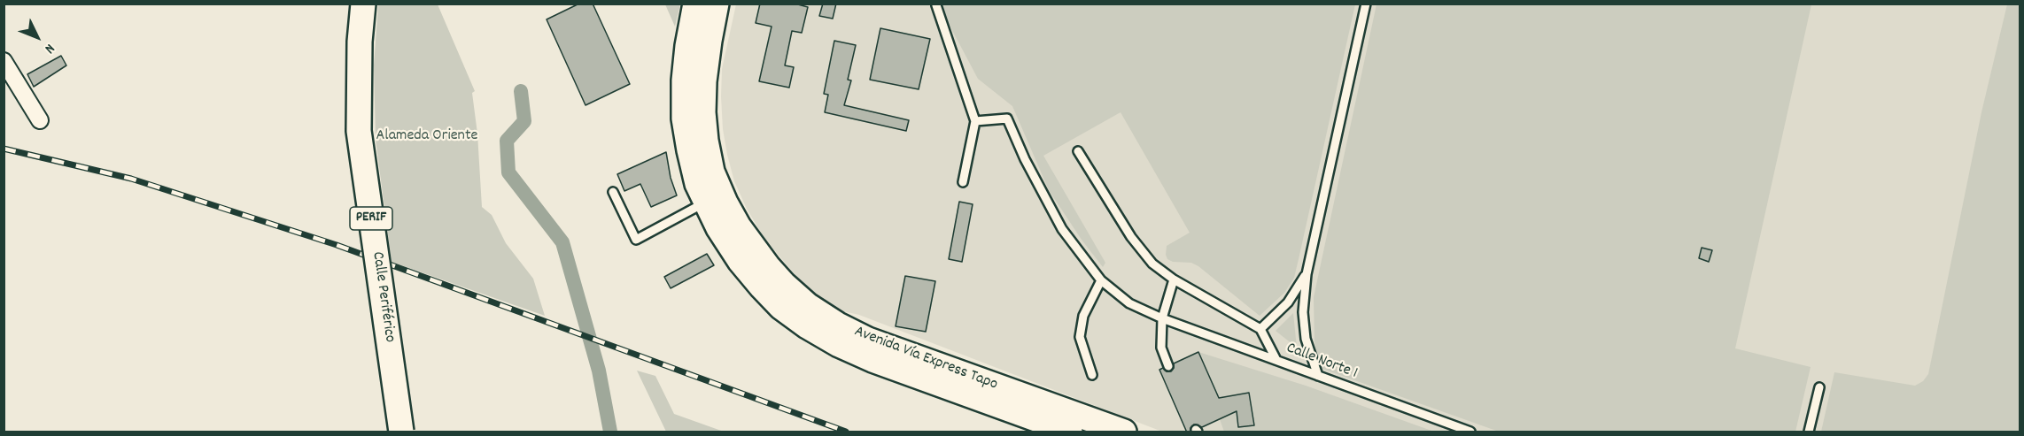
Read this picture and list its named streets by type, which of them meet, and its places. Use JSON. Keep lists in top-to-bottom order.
{
  "streets": {
    "main road": ["PERIF", "Calle Periférico", "Avenida Vía Express Tapo"],
    "lane": ["Calle Norte 1"]
  },
  "parks": ["Alameda Oriente"],
  "north": "bottom right"
}
